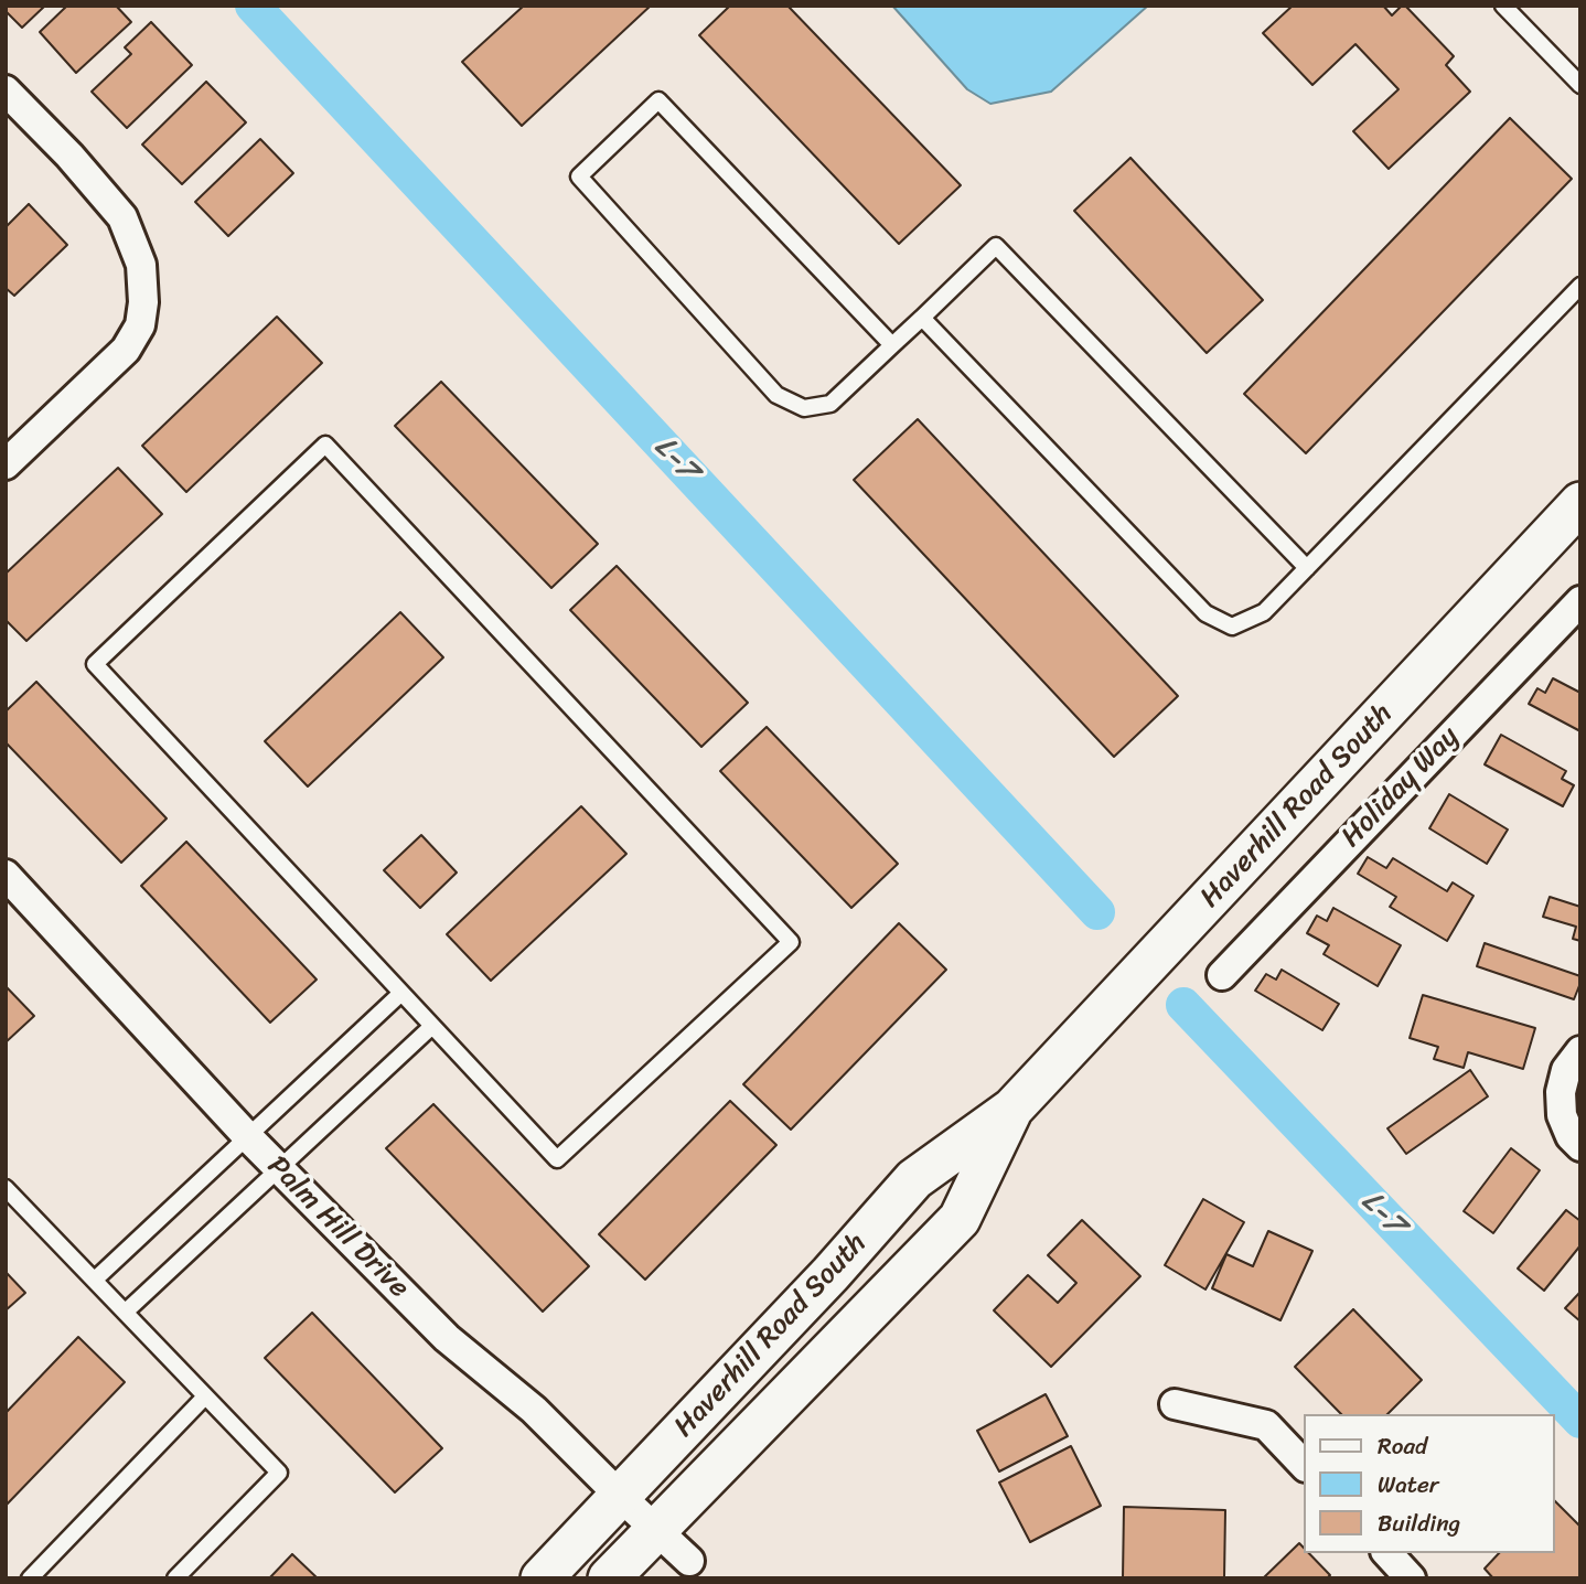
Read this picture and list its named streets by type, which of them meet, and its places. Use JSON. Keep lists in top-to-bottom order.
{
  "streets": {
    "street": ["Holiday Way", "Haverhill Road South", "Palm Hill Drive"]
  },
  "crossings": [
    ["Haverhill Road South", "Palm Hill Drive"]
  ],
  "water": ["L-7"],
  "legend": ["Road", "Water", "Building"]
}
